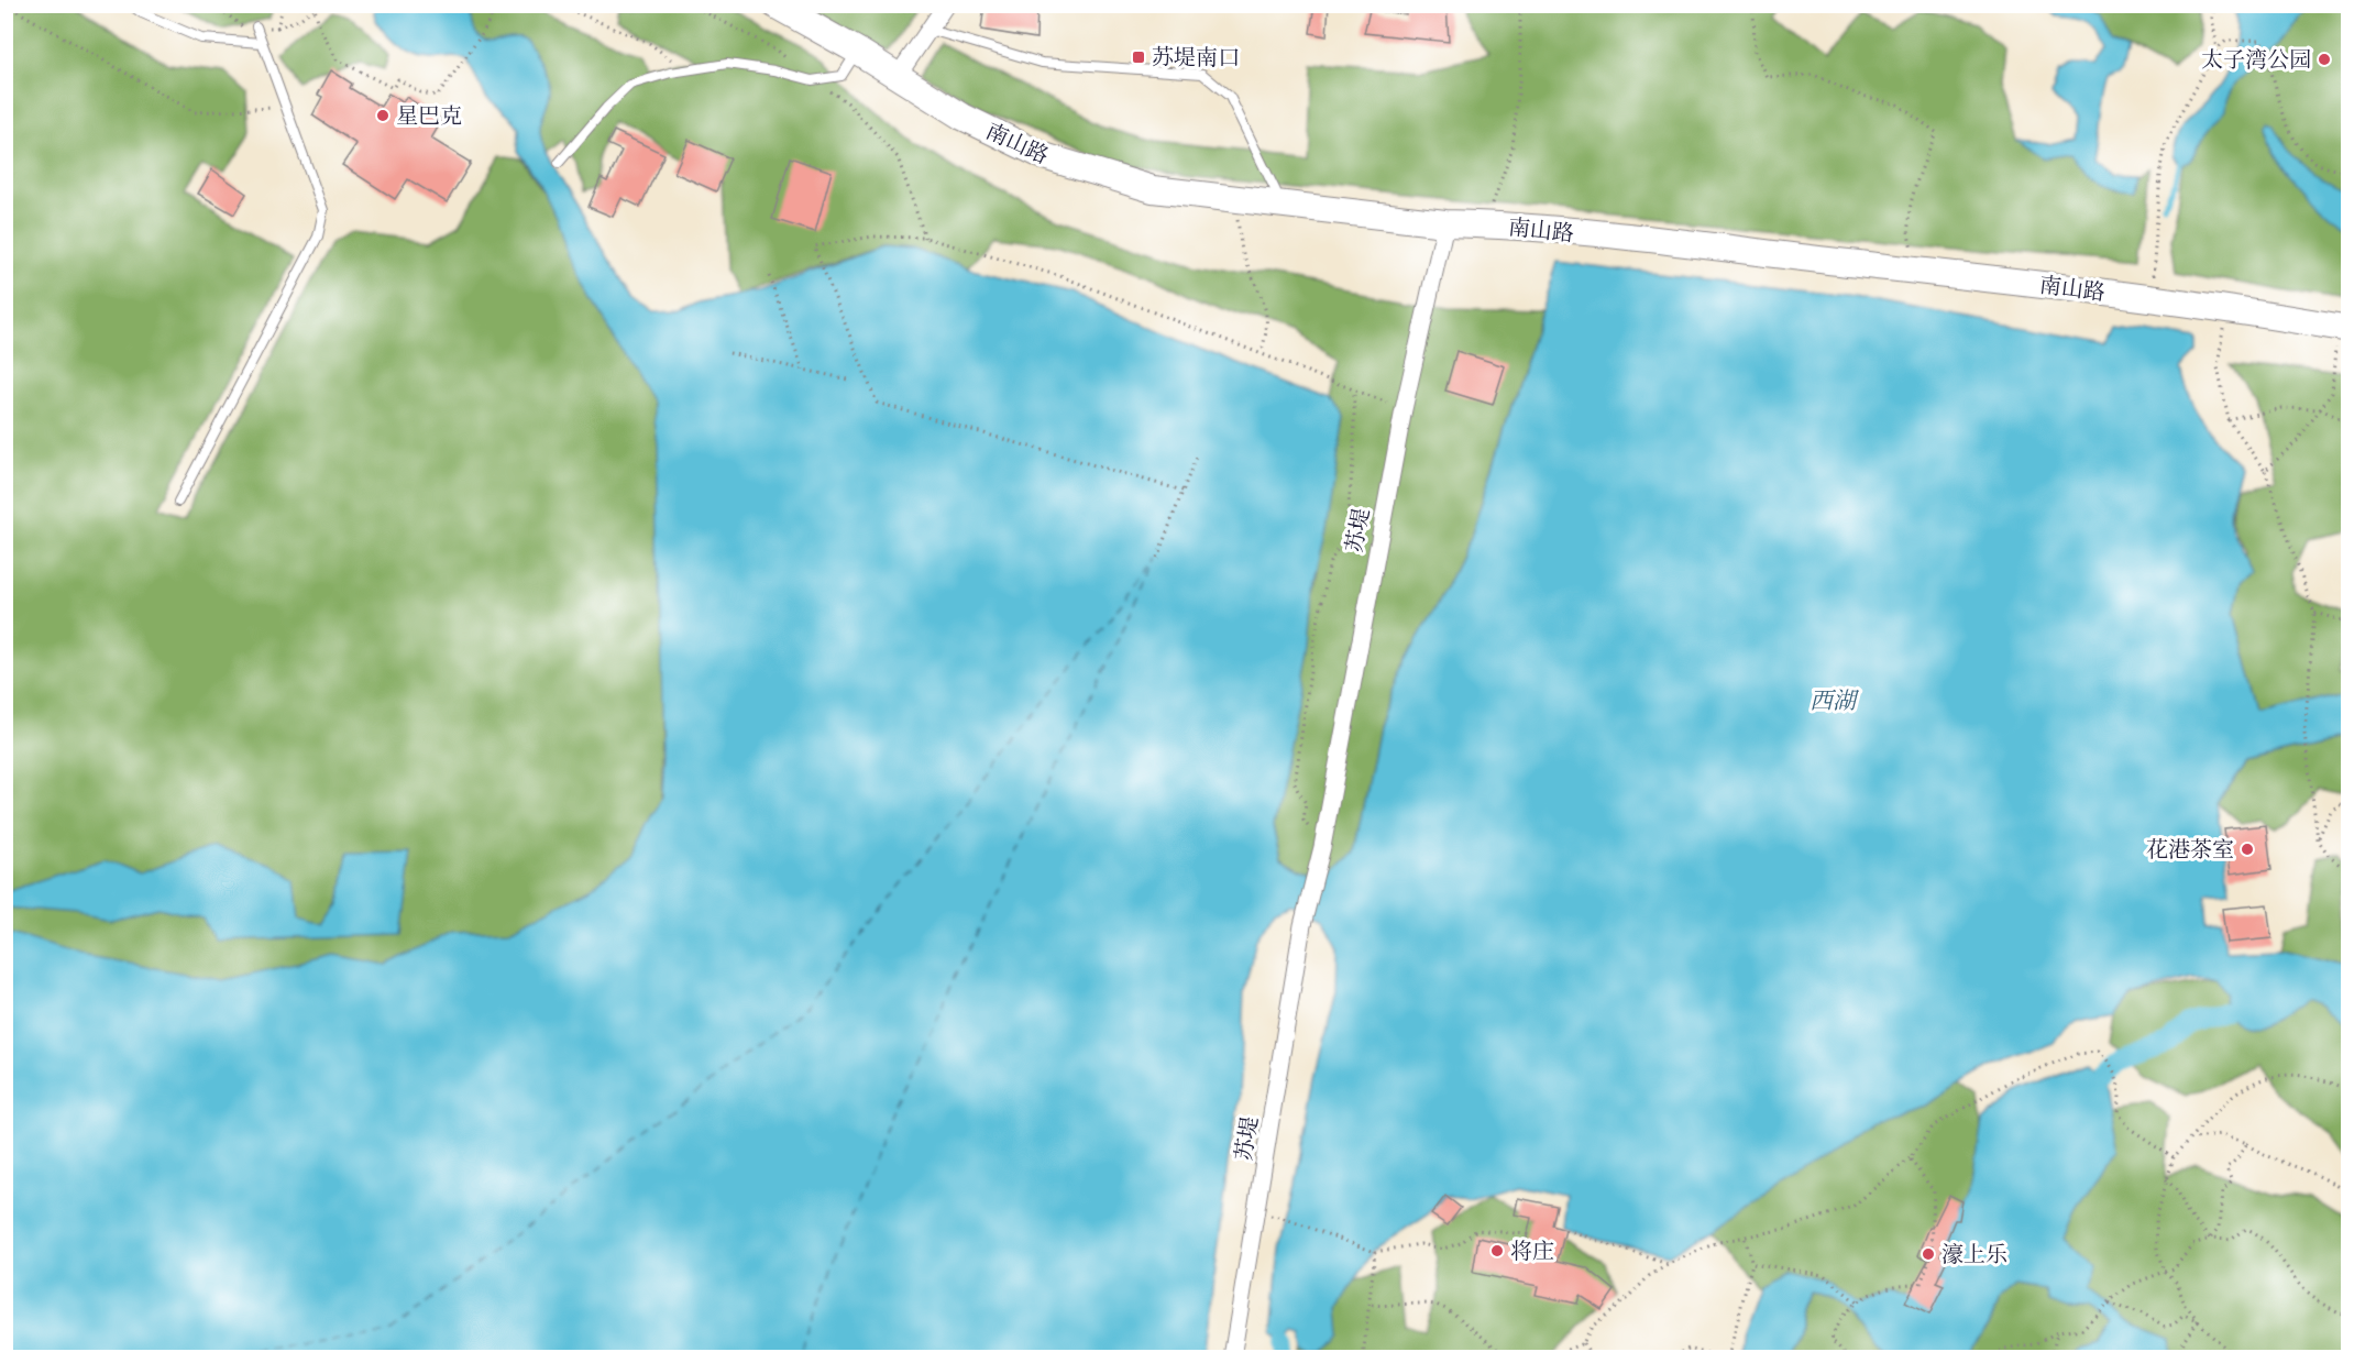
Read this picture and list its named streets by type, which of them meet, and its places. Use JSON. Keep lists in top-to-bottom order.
{
  "streets": {
    "main road": ["南山路"],
    "street": ["苏堤"]
  },
  "crossings": [
    ["南山路", "苏堤"]
  ],
  "water": ["西湖"],
  "places": {
    "transit": ["苏堤南口"],
    "other": [
      "太子湾公园",
      "星巴克",
      "花港茶室",
      "将庄",
      "濠上乐"
    ]
  }
}
